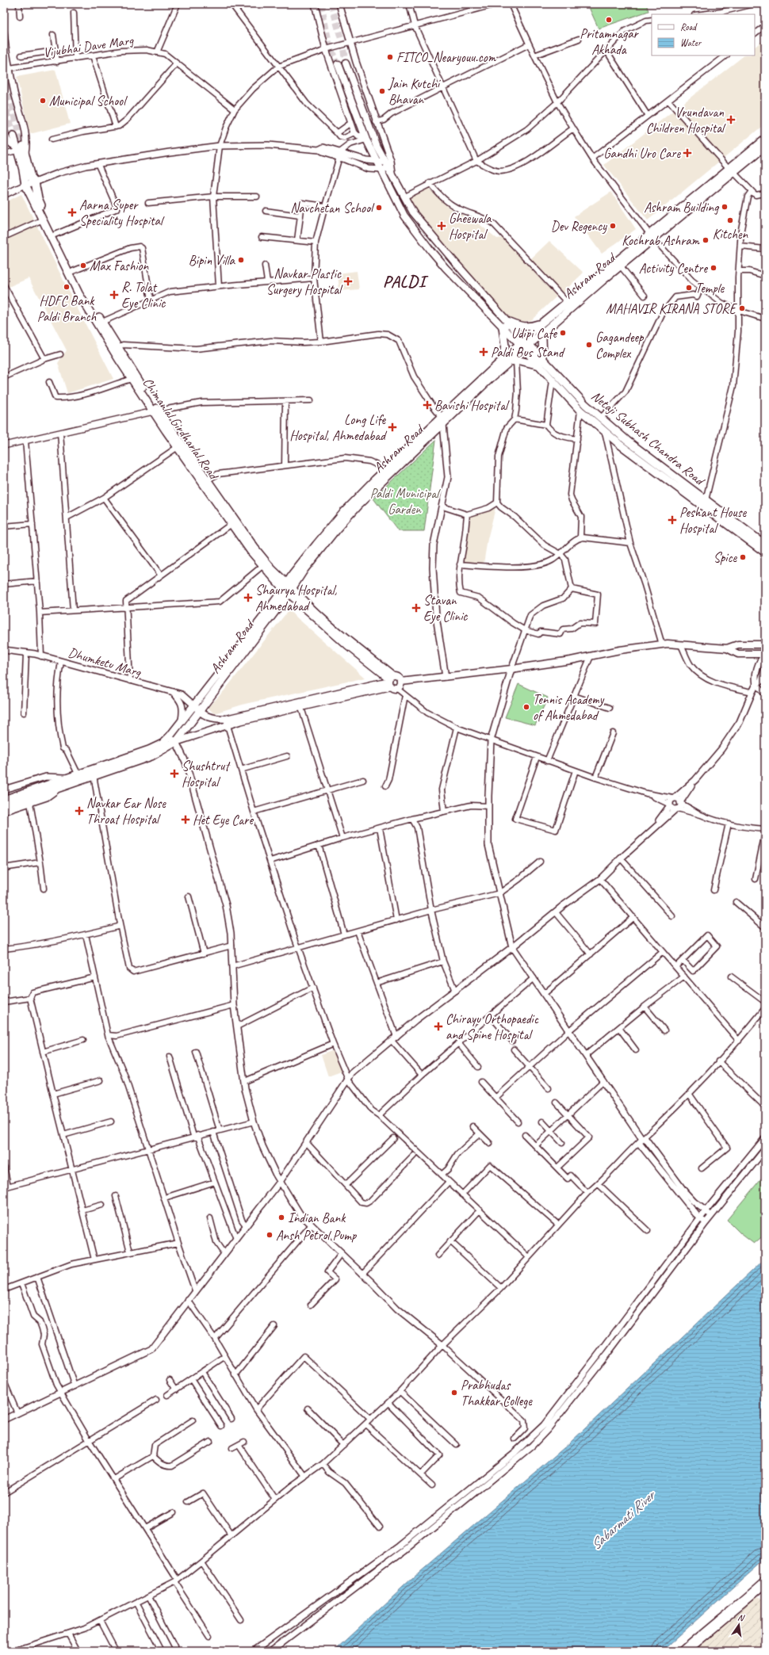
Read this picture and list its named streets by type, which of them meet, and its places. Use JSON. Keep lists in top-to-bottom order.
{
  "streets": {
    "main road": ["Ashram Road", "Chimanlal Girdharlal Road", "Netaji Subhash Chandra Road"],
    "street": ["Vijubhai Dave Marg", "Dhumketu Marg"]
  },
  "crossings": [
    ["Ashram Road", "Chimanlal Girdharlal Road"],
    ["Ashram Road", "Netaji Subhash Chandra Road"],
    ["Ashram Road", "Dhumketu Marg"]
  ],
  "districts": ["PALDI"],
  "water": ["Sabarmati River"],
  "parks": ["Paldi Municipal Garden"],
  "places": {
    "other": [
      "Pritamnagar Akhada",
      "FITCO_Nearyouu.com",
      "Jain Kutchi Bhavan",
      "Municipal School",
      "Ashram Building",
      "Navchetan School",
      "Kitchen",
      "Dev Regency",
      "Kochrab Ashram",
      "Bipin Villa",
      "Max Fashion",
      "Activity Centre",
      "HDFC Bank Paldi Branch",
      "Temple",
      "MAHAVIR KIRANA STORE",
      "Udipi Cafe",
      "Gagandeep Complex",
      "Spice",
      "Tennis Academy of Ahmedabad",
      "Indian Bank",
      "Ansh Petrol Pump",
      "Prabhudas Thakkar College"
    ],
    "health": [
      "Vrundavan Children Hospital",
      "Gandhi Uro Care",
      "Aarna Super Speciality Hospital",
      "Gheewala Hospital",
      "Navkar Plastic Surgery Hospital",
      "R. Tolat Eye Clinic",
      "Paldi Bus Stand",
      "Bavishi Hospital",
      "Long Life Hospital, Ahmedabad",
      "Peshant House Hospital",
      "Shaurya Hospital, Ahmedabad",
      "Stavan Eye Clinic",
      "Shushtrut Hospital",
      "Navkar Ear Nose Throat Hospital",
      "Het Eye Care",
      "Chirayu Orthopaedic and Spine Hospital"
    ]
  },
  "legend": ["Road", "Water"],
  "north": "top"
}
